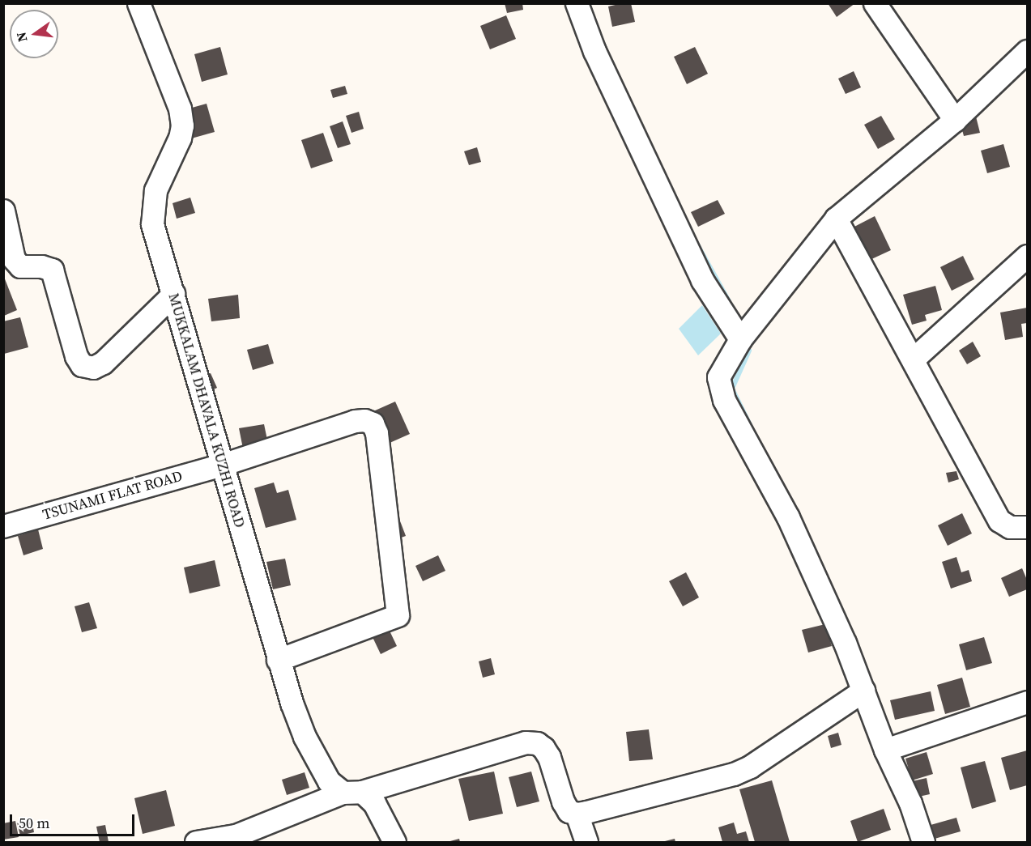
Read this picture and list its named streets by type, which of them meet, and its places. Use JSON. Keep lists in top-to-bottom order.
{
  "streets": {
    "street": ["MUKKALAM DHAVALA KUZHI ROAD", "TSUNAMI FLAT ROAD"]
  },
  "crossings": [
    ["MUKKALAM DHAVALA KUZHI ROAD", "TSUNAMI FLAT ROAD"]
  ],
  "scale_bar": "50 m",
  "north": "left"
}
